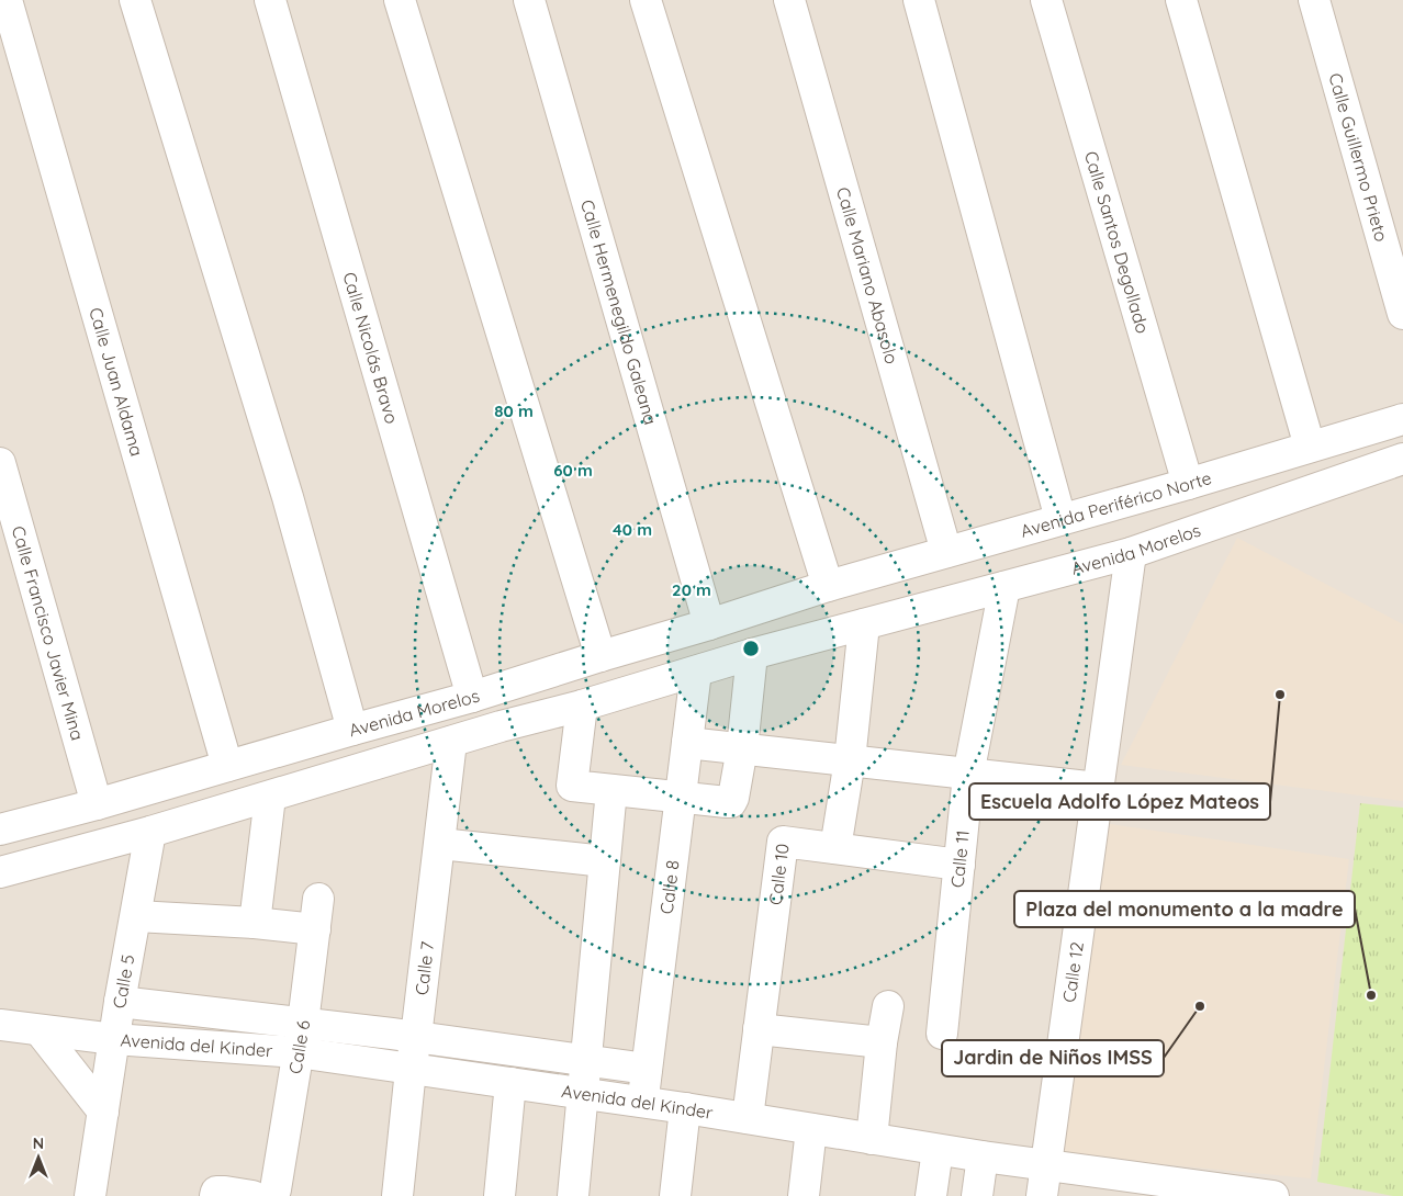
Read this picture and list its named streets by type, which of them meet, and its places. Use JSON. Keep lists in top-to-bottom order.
{
  "streets": {
    "street": [
      "Calle Guillermo Prieto",
      "Calle Santos Degollado",
      "Calle Mariano Abasolo",
      "Calle Hermenegildo Galeana",
      "Calle Nicolás Bravo",
      "Calle Juan Aldama",
      "Avenida Periférico Norte",
      "Avenida Morelos",
      "Calle Francisco Javier Mina",
      "Calle 11",
      "Calle 10",
      "Calle 8",
      "Calle 7",
      "Calle 12",
      "Calle 5",
      "Avenida del Kinder",
      "Calle 6"
    ]
  },
  "crossings": [
    ["Calle Santos Degollado", "Avenida Periférico Norte"],
    ["Calle Mariano Abasolo", "Avenida Periférico Norte"],
    ["Calle Hermenegildo Galeana", "Avenida Morelos"],
    ["Calle Nicolás Bravo", "Avenida Morelos"],
    ["Calle Juan Aldama", "Avenida Morelos"],
    ["Avenida Periférico Norte", "Avenida Morelos"],
    ["Avenida Morelos", "Calle Francisco Javier Mina"],
    ["Avenida Morelos", "Calle 11"],
    ["Avenida Morelos", "Calle 8"],
    ["Avenida Morelos", "Calle 7"],
    ["Avenida Morelos", "Calle 12"],
    ["Calle 10", "Avenida del Kinder"],
    ["Calle 8", "Avenida del Kinder"],
    ["Calle 7", "Avenida del Kinder"],
    ["Calle 12", "Avenida del Kinder"],
    ["Calle 5", "Avenida del Kinder"],
    ["Avenida del Kinder", "Calle 6"]
  ],
  "places": ["Escuela Adolfo López Mateos", "Plaza del monumento a la madre", "Jardin de Niños IMSS"],
  "north": "top",
  "rings": [
    "80 m",
    "60 m",
    "40 m",
    "20 m"
  ]
}
